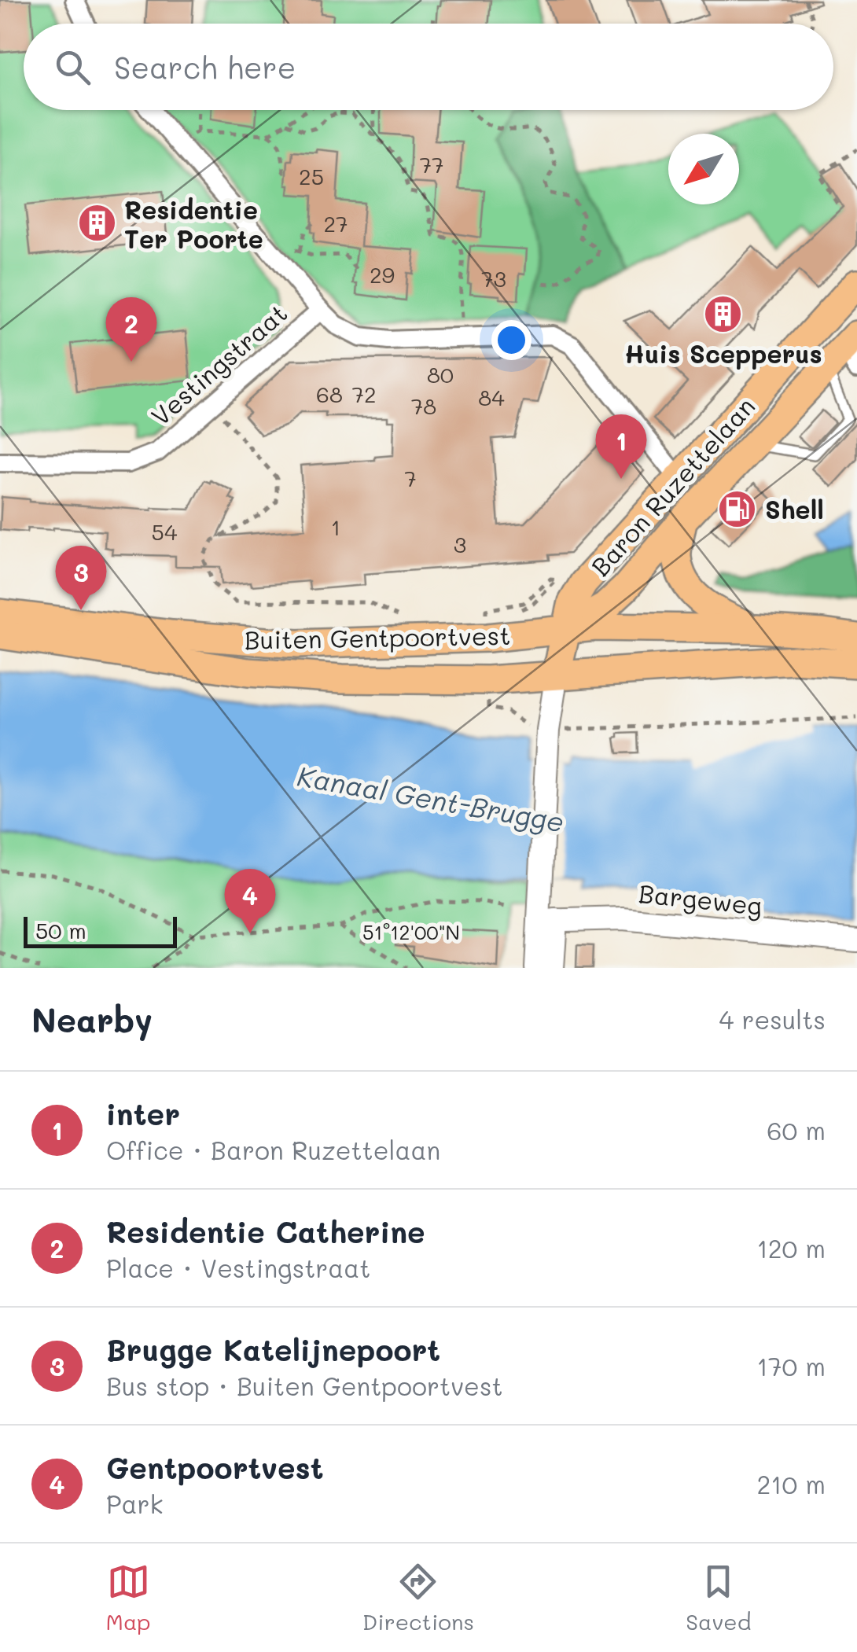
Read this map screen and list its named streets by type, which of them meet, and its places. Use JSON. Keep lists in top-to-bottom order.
{
  "streets": {
    "main road": ["Baron Ruzettelaan", "Buiten Gentpoortvest"],
    "street": ["Vestingstraat", "Bargeweg"]
  },
  "crossings": [
    ["Vestingstraat", "Baron Ruzettelaan"],
    ["Baron Ruzettelaan", "Buiten Gentpoortvest"],
    ["Baron Ruzettelaan", "Bargeweg"]
  ],
  "water": ["Kanaal Gent-Brugge"],
  "places": {
    "building": ["Residentie Ter Poorte", "Huis Scepperus"],
    "fuel station": ["Shell"]
  },
  "house_numbers": [
    "77",
    "25",
    "27",
    "29",
    "73",
    "80",
    "68",
    "72",
    "84",
    "78",
    "7",
    "1",
    "54",
    "3"
  ],
  "scale_bar": "50 m",
  "north": "bottom left",
  "page": {
    "search": "Search here",
    "pins": [
      "2",
      "1",
      "3",
      "4"
    ],
    "scale": "50 m",
    "heading": ["Nearby", "4 results"],
    "list": [
      {
        "mark": "1",
        "name": "inter",
        "note": "Office · Baron Ruzettelaan",
        "value": "60 m"
      },
      {
        "mark": "2",
        "name": "Residentie Catherine",
        "note": "Place · Vestingstraat",
        "value": "120 m"
      },
      {
        "mark": "3",
        "name": "Brugge Katelijnepoort",
        "note": "Bus stop · Buiten Gentpoortvest",
        "value": "170 m"
      },
      {
        "mark": "4",
        "name": "Gentpoortvest",
        "note": "Park",
        "value": "210 m"
      }
    ],
    "nav": ["Map", "Directions", "Saved"]
  },
  "coordinates": ["51°12'00\"N"]
}
